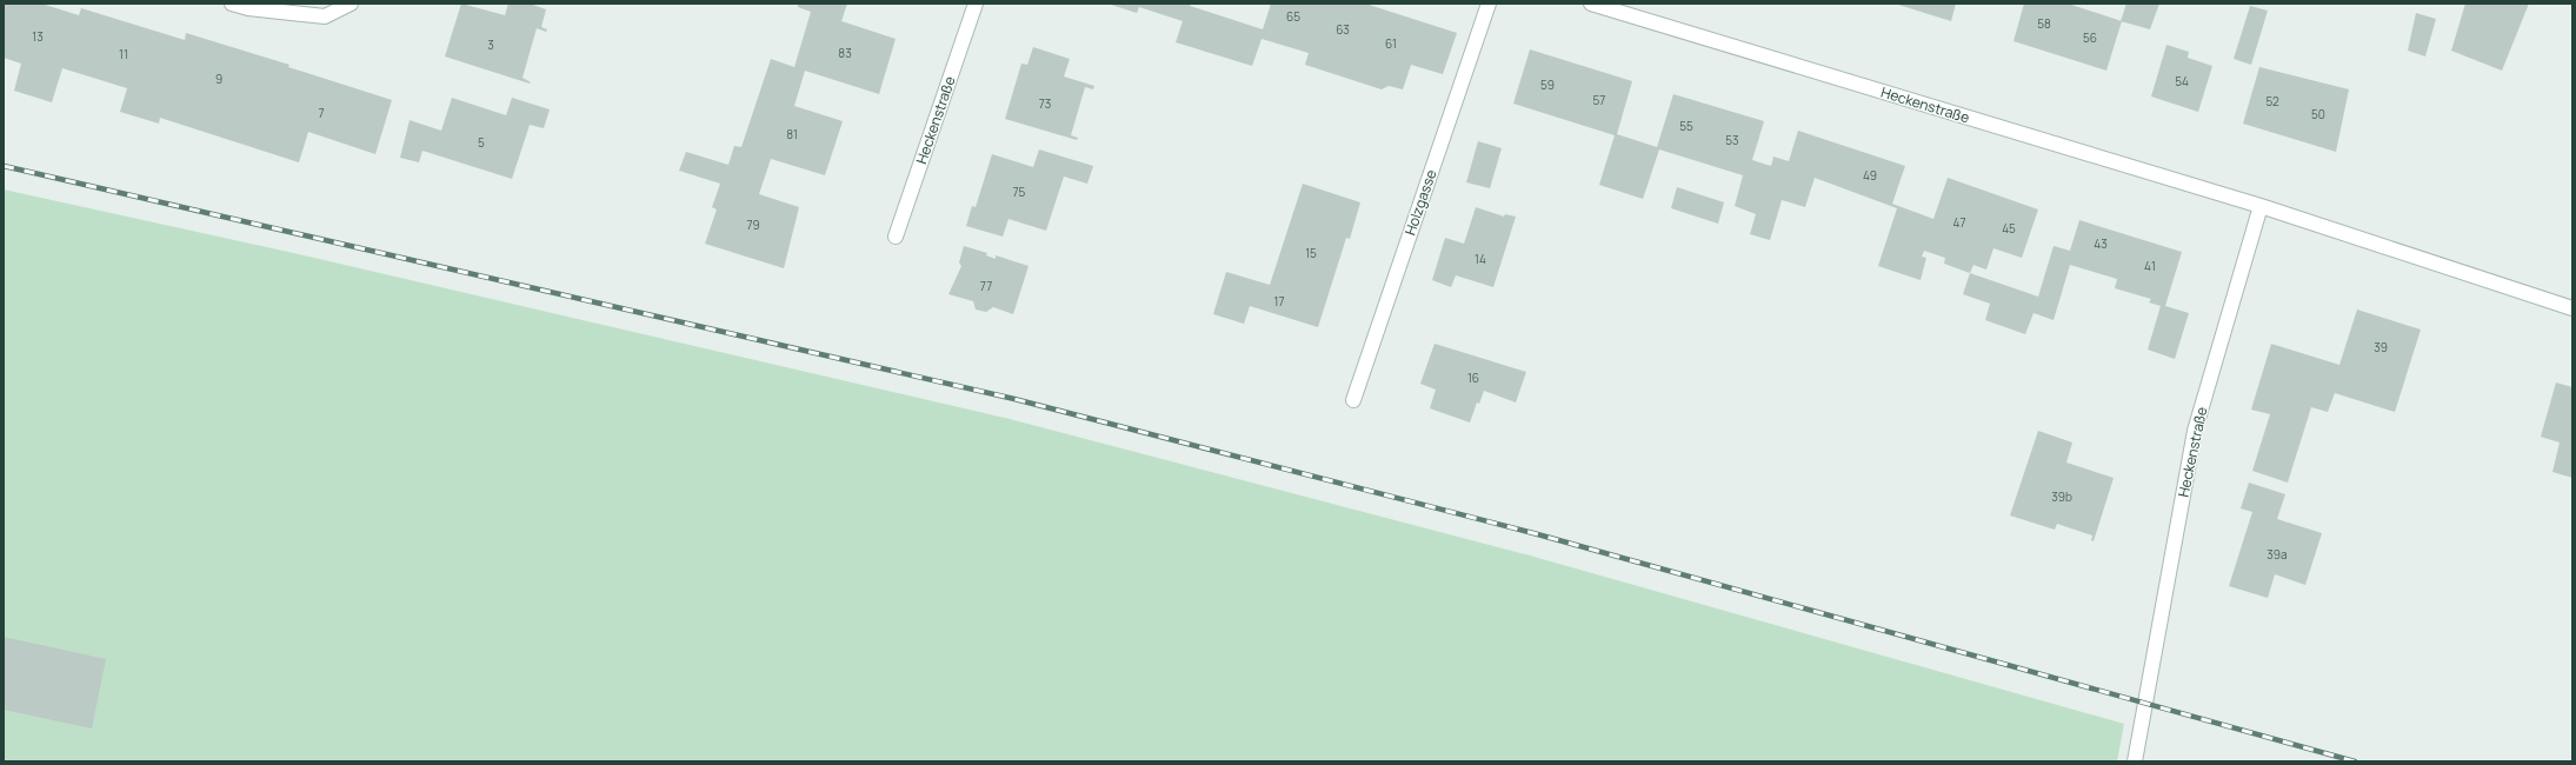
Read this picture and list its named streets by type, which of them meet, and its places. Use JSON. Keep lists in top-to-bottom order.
{
  "streets": {
    "street": ["Heckenstraße", "Holzgasse"]
  },
  "house_numbers": [
    "65",
    "58",
    "63",
    "13",
    "56",
    "61",
    "3",
    "83",
    "11",
    "9",
    "54",
    "59",
    "57",
    "52",
    "73",
    "7",
    "50",
    "55",
    "81",
    "53",
    "5",
    "49",
    "75",
    "47",
    "79",
    "45",
    "43",
    "15",
    "14",
    "41",
    "77",
    "17",
    "39",
    "16",
    "39b",
    "39a"
  ]
}
